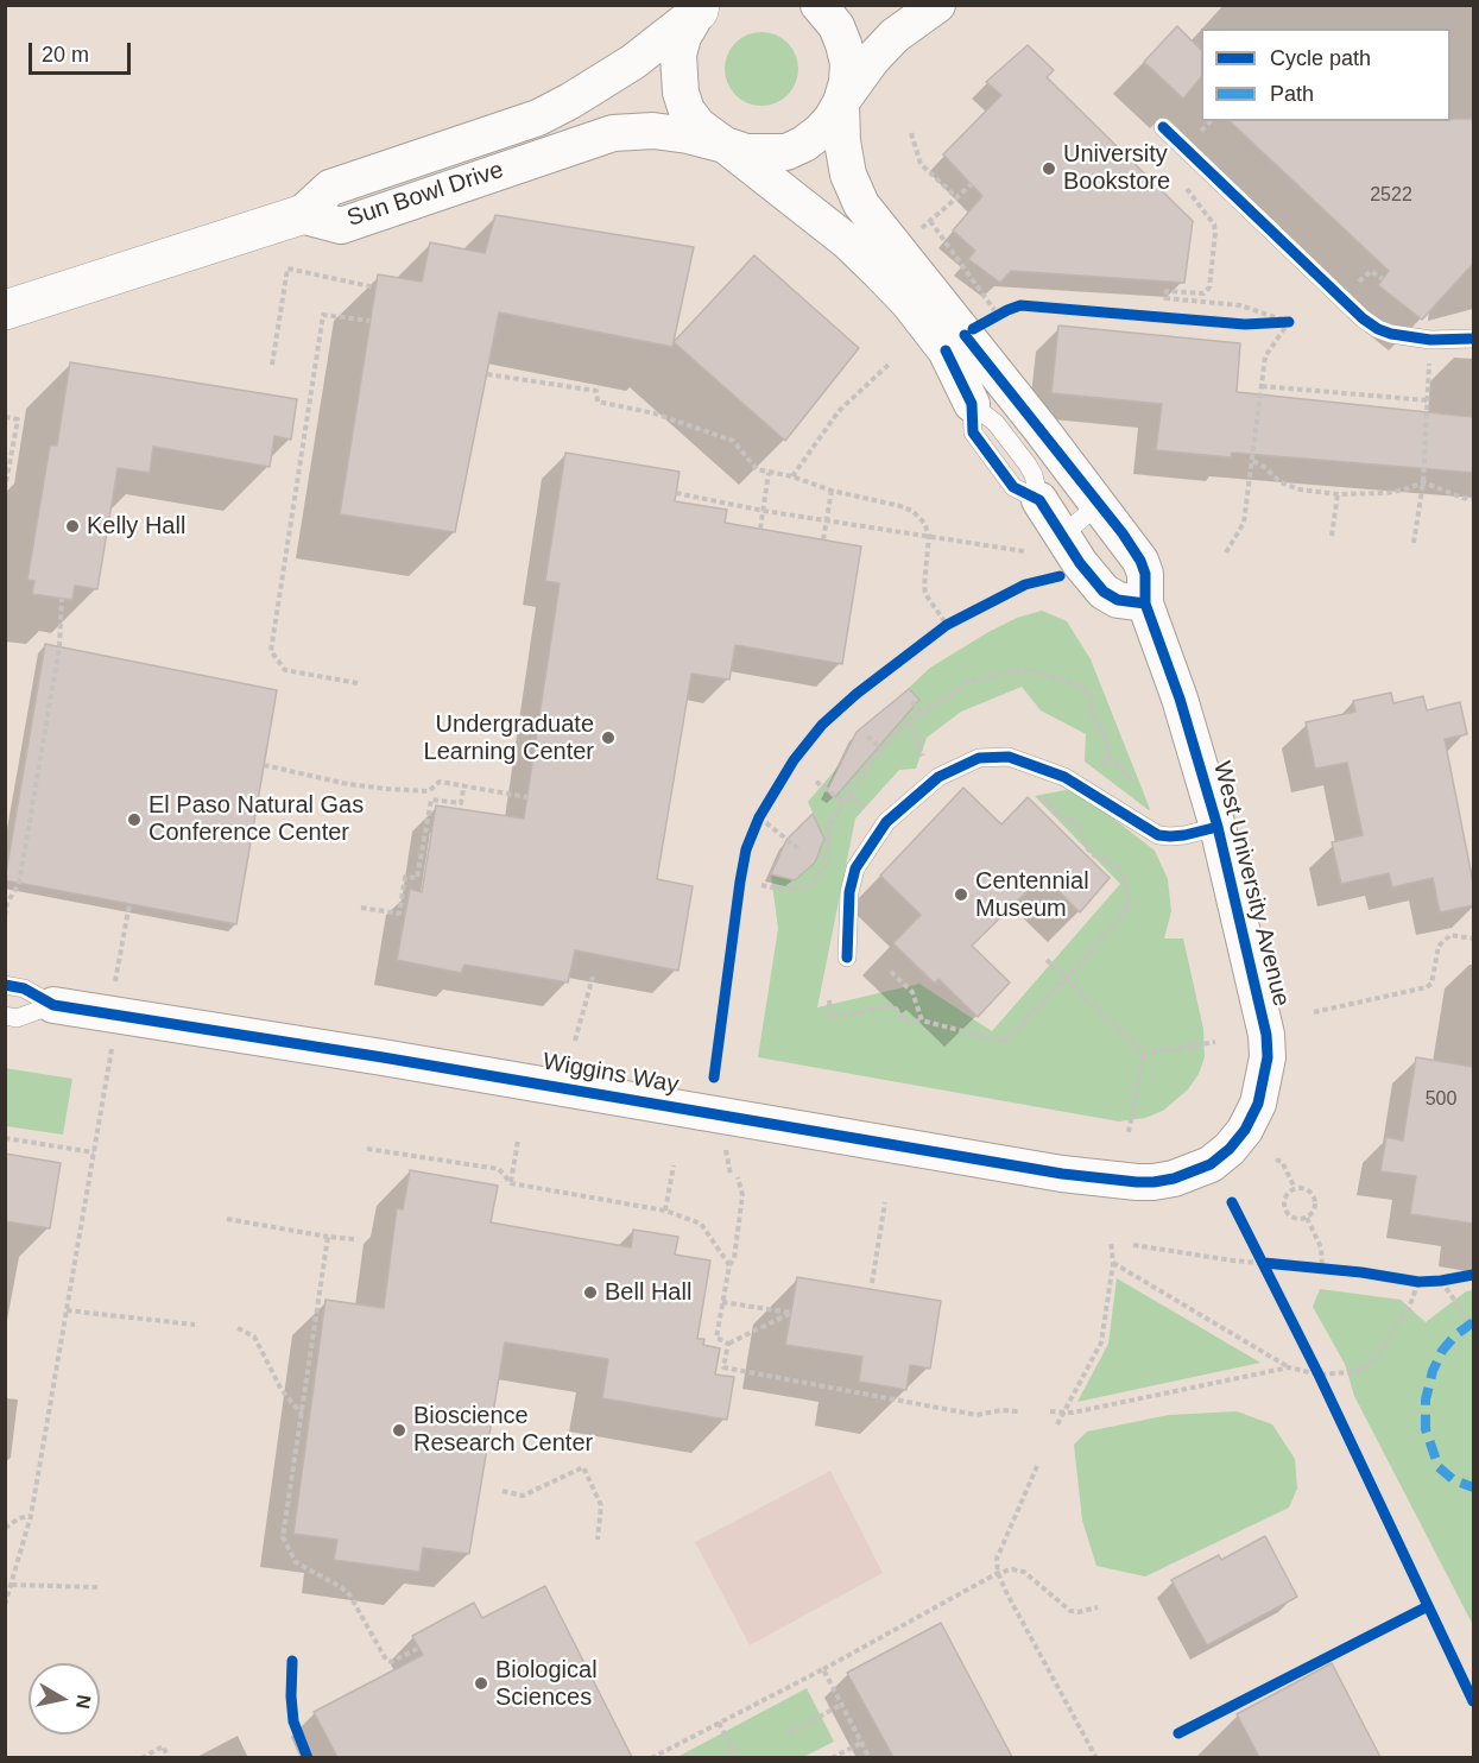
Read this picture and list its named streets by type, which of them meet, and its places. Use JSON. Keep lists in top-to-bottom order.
{
  "streets": {
    "street": ["Sun Bowl Drive", "West University Avenue", "Wiggins Way"]
  },
  "crossings": [
    ["Sun Bowl Drive", "West University Avenue"],
    ["West University Avenue", "Wiggins Way"]
  ],
  "places": [
    "University Bookstore",
    "Kelly Hall",
    "Undergraduate Learning Center",
    "El Paso Natural Gas Conference Center",
    "Centennial Museum",
    "Bell Hall",
    "Bioscience Research Center",
    "Biological Sciences"
  ],
  "house_numbers": ["2522", "500"],
  "legend": ["Cycle path", "Path"],
  "scale_bar": "20 m",
  "north": "right"
}
